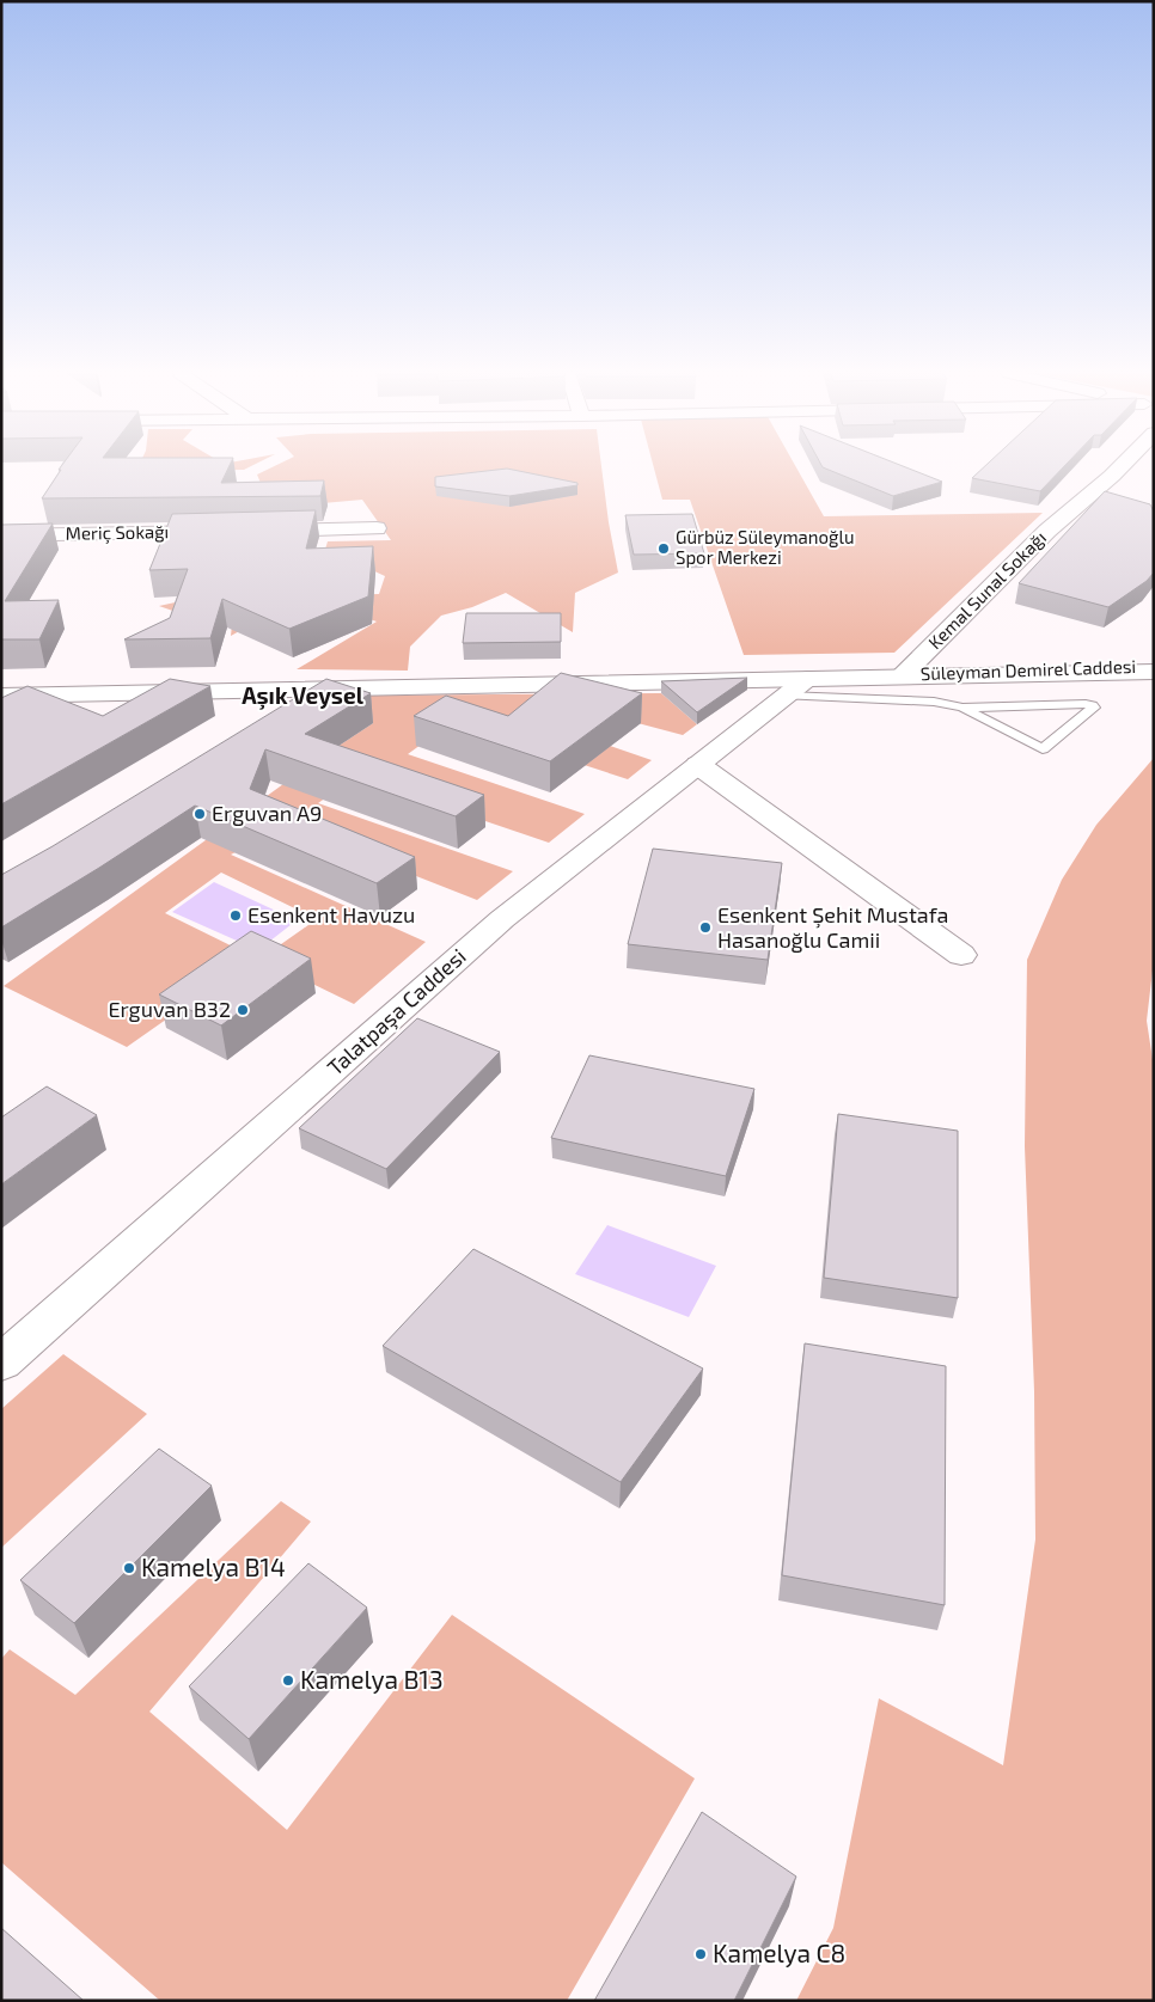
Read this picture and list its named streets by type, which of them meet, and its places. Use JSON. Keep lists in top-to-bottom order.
{
  "streets": {
    "street": [
      "Meriç Sokağı",
      "Kemal Sunal Sokağı",
      "Süleyman Demirel Caddesi",
      "Talatpaşa Caddesi"
    ]
  },
  "crossings": [
    ["Kemal Sunal Sokağı", "Süleyman Demirel Caddesi"],
    ["Süleyman Demirel Caddesi", "Talatpaşa Caddesi"]
  ],
  "districts": ["Aşık Veysel"],
  "places": [
    "Gürbüz Süleymanoğlu Spor Merkezi",
    "Erguvan A9",
    "Esenkent Havuzu",
    "Esenkent Şehit Mustafa Hasanoğlu Camii",
    "Erguvan B32",
    "Kamelya B14",
    "Kamelya B13",
    "Kamelya C8"
  ]
}
